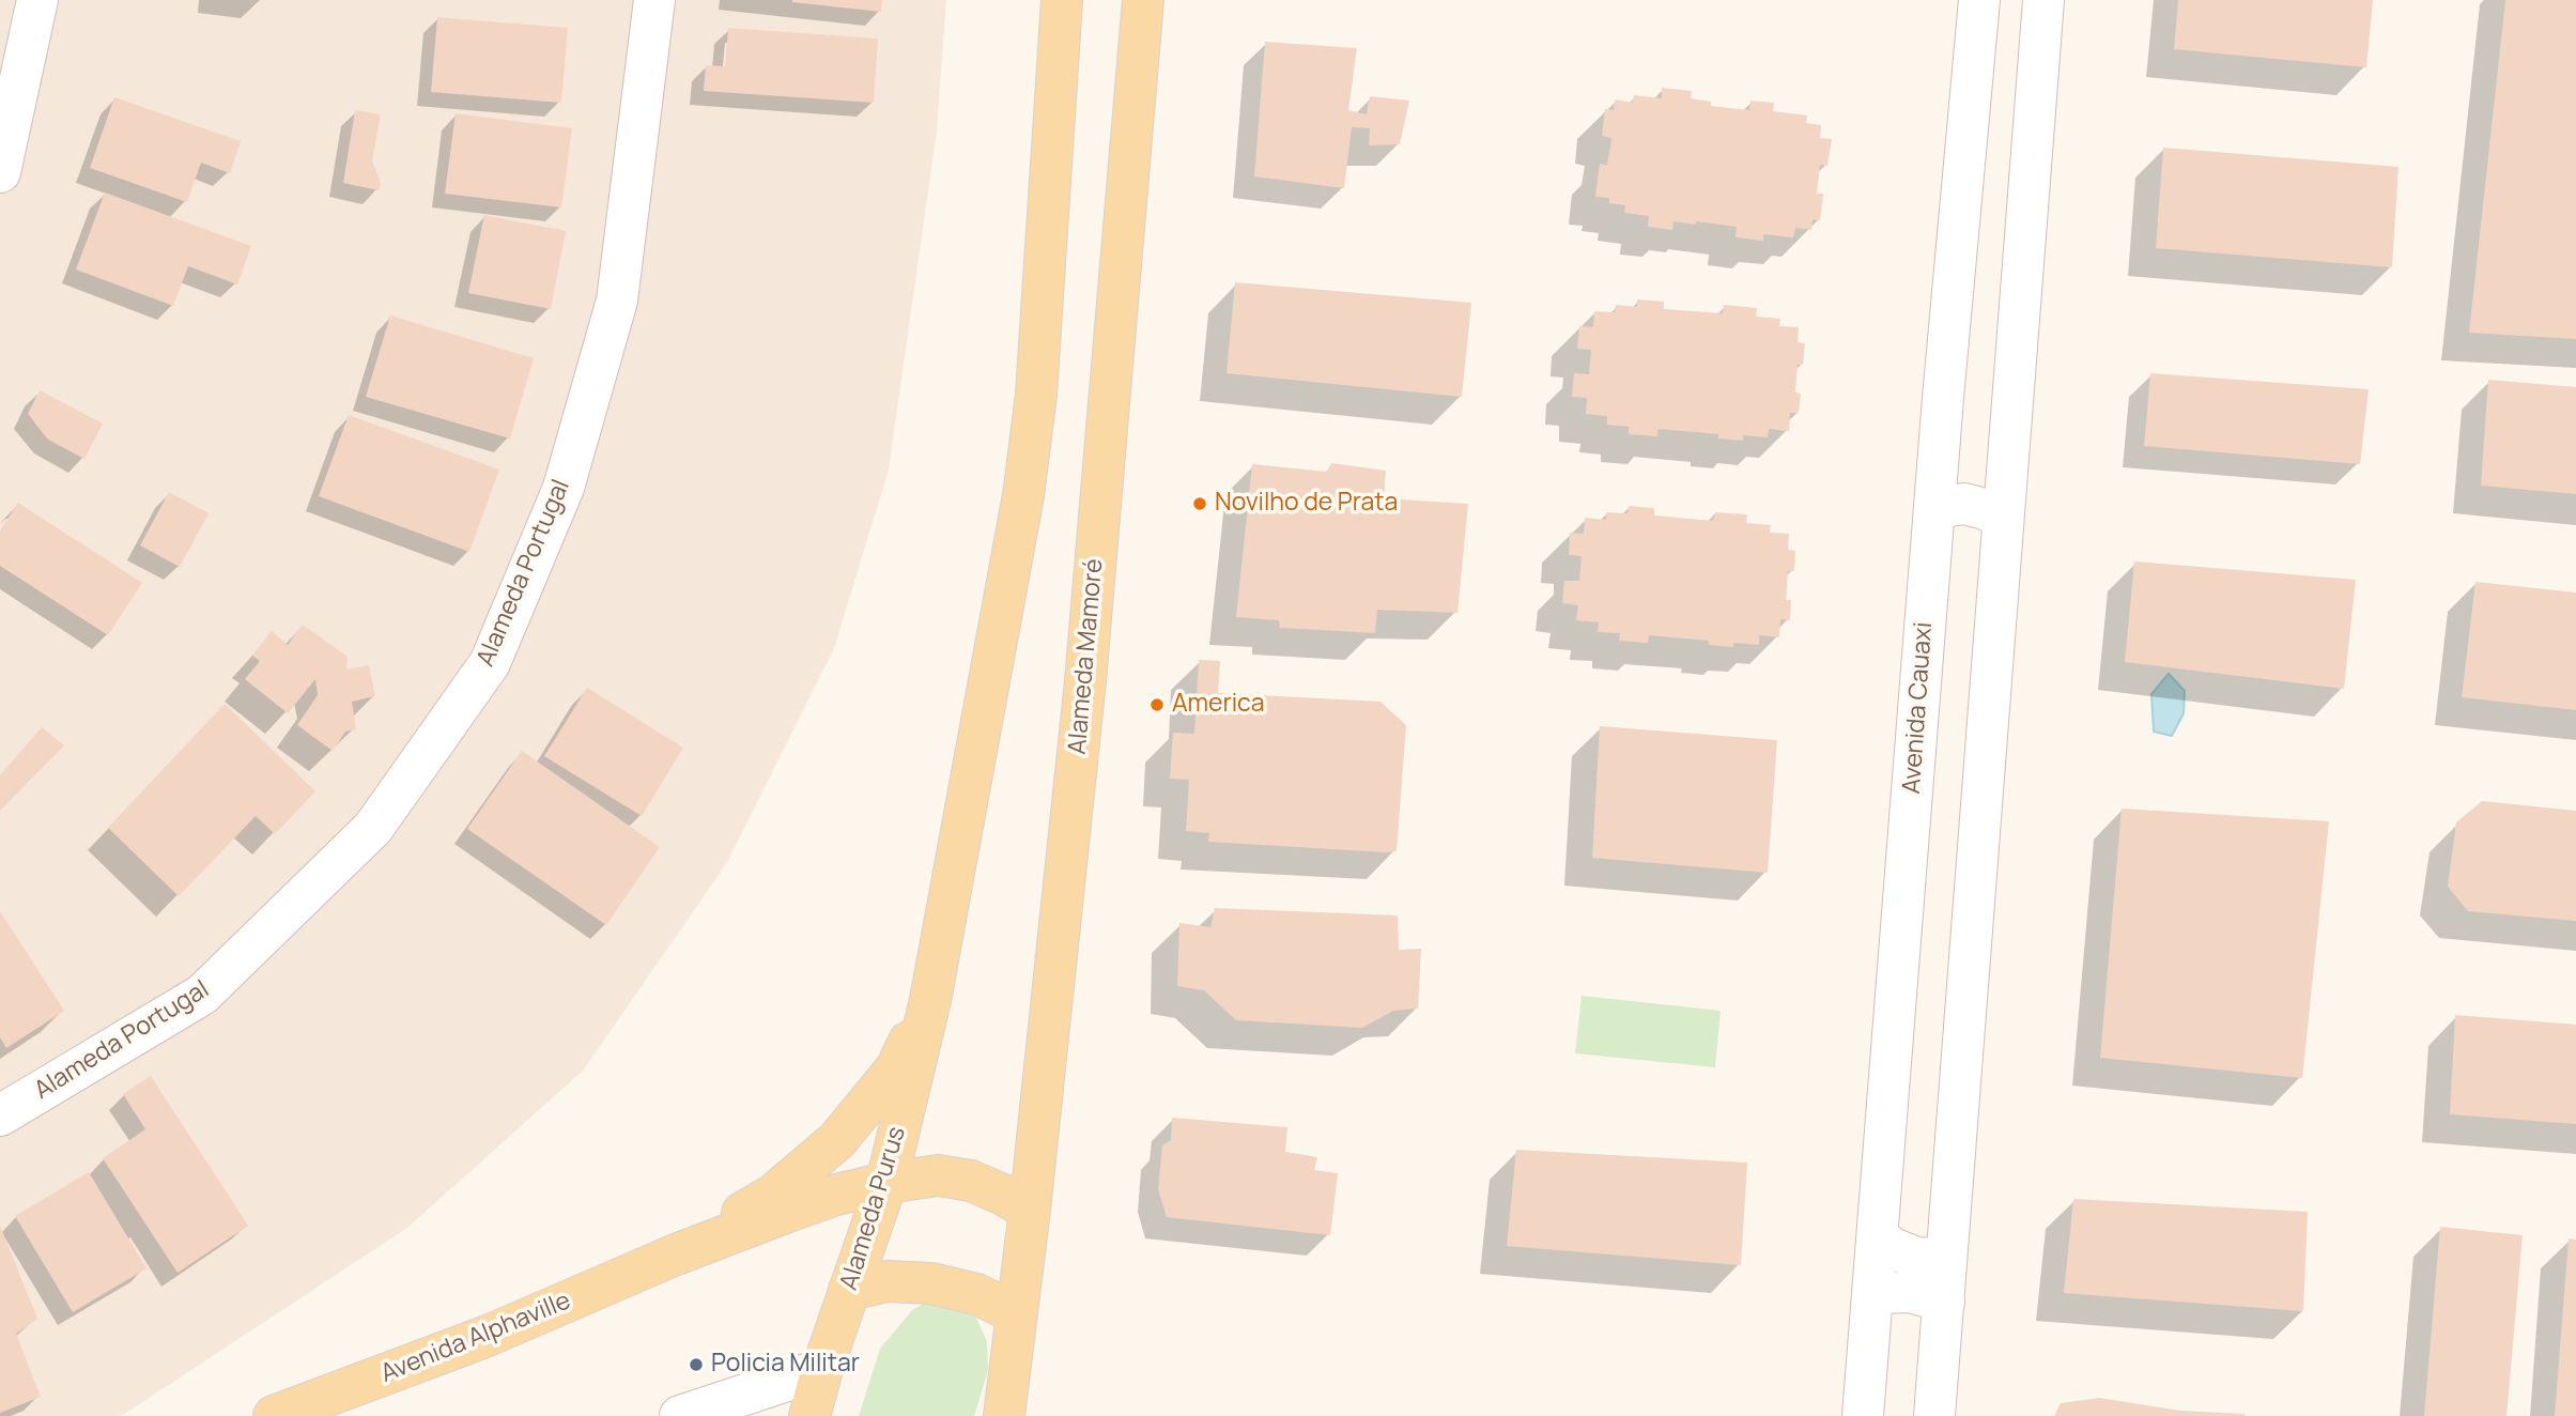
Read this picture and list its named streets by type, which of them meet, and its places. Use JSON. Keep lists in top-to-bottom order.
{
  "streets": {
    "main road": ["Alameda Mamoré", "Alameda Purus", "Avenida Alphaville"],
    "street": ["Alameda Portugal", "Avenida Cauaxi"]
  },
  "places": ["Novilho de Prata", "America", "Policia Militar"]
}
